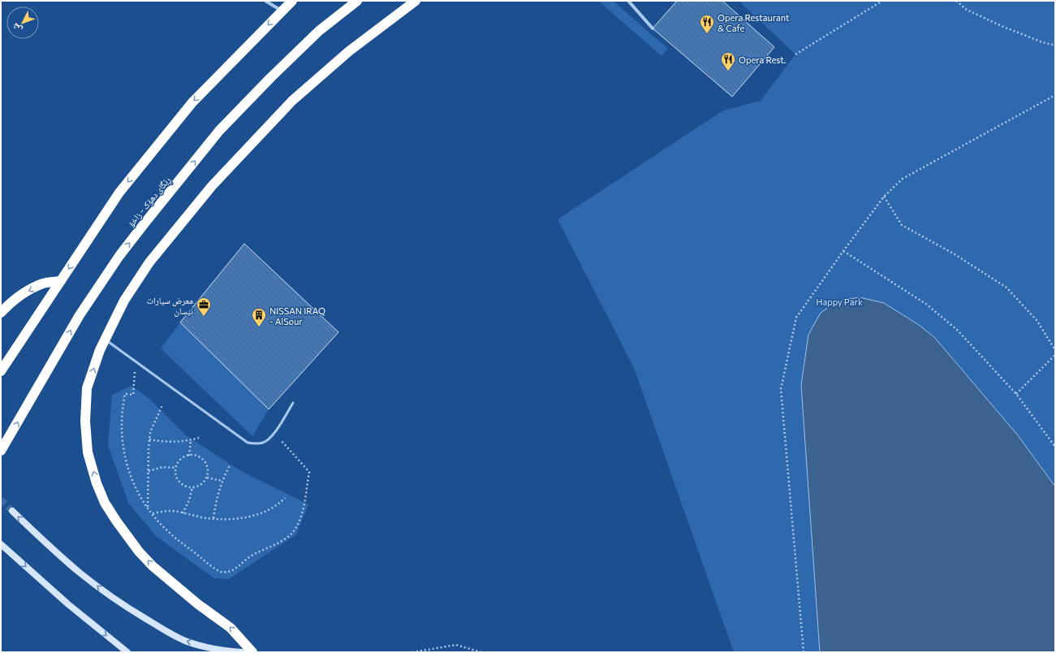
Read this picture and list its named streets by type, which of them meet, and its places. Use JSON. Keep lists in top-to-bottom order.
{
  "streets": {
    "highway": ["ڕێگای دهۆک - زاخۆ"]
  },
  "parks": ["Happy Park"],
  "places": {
    "restaurant": ["Opera Restaurant & Cafe", "Opera Rest."],
    "office": ["معرض سيارات نيسان"],
    "building": ["NISSAN IRAQ - AlSour"]
  },
  "north": "bottom left"
}
